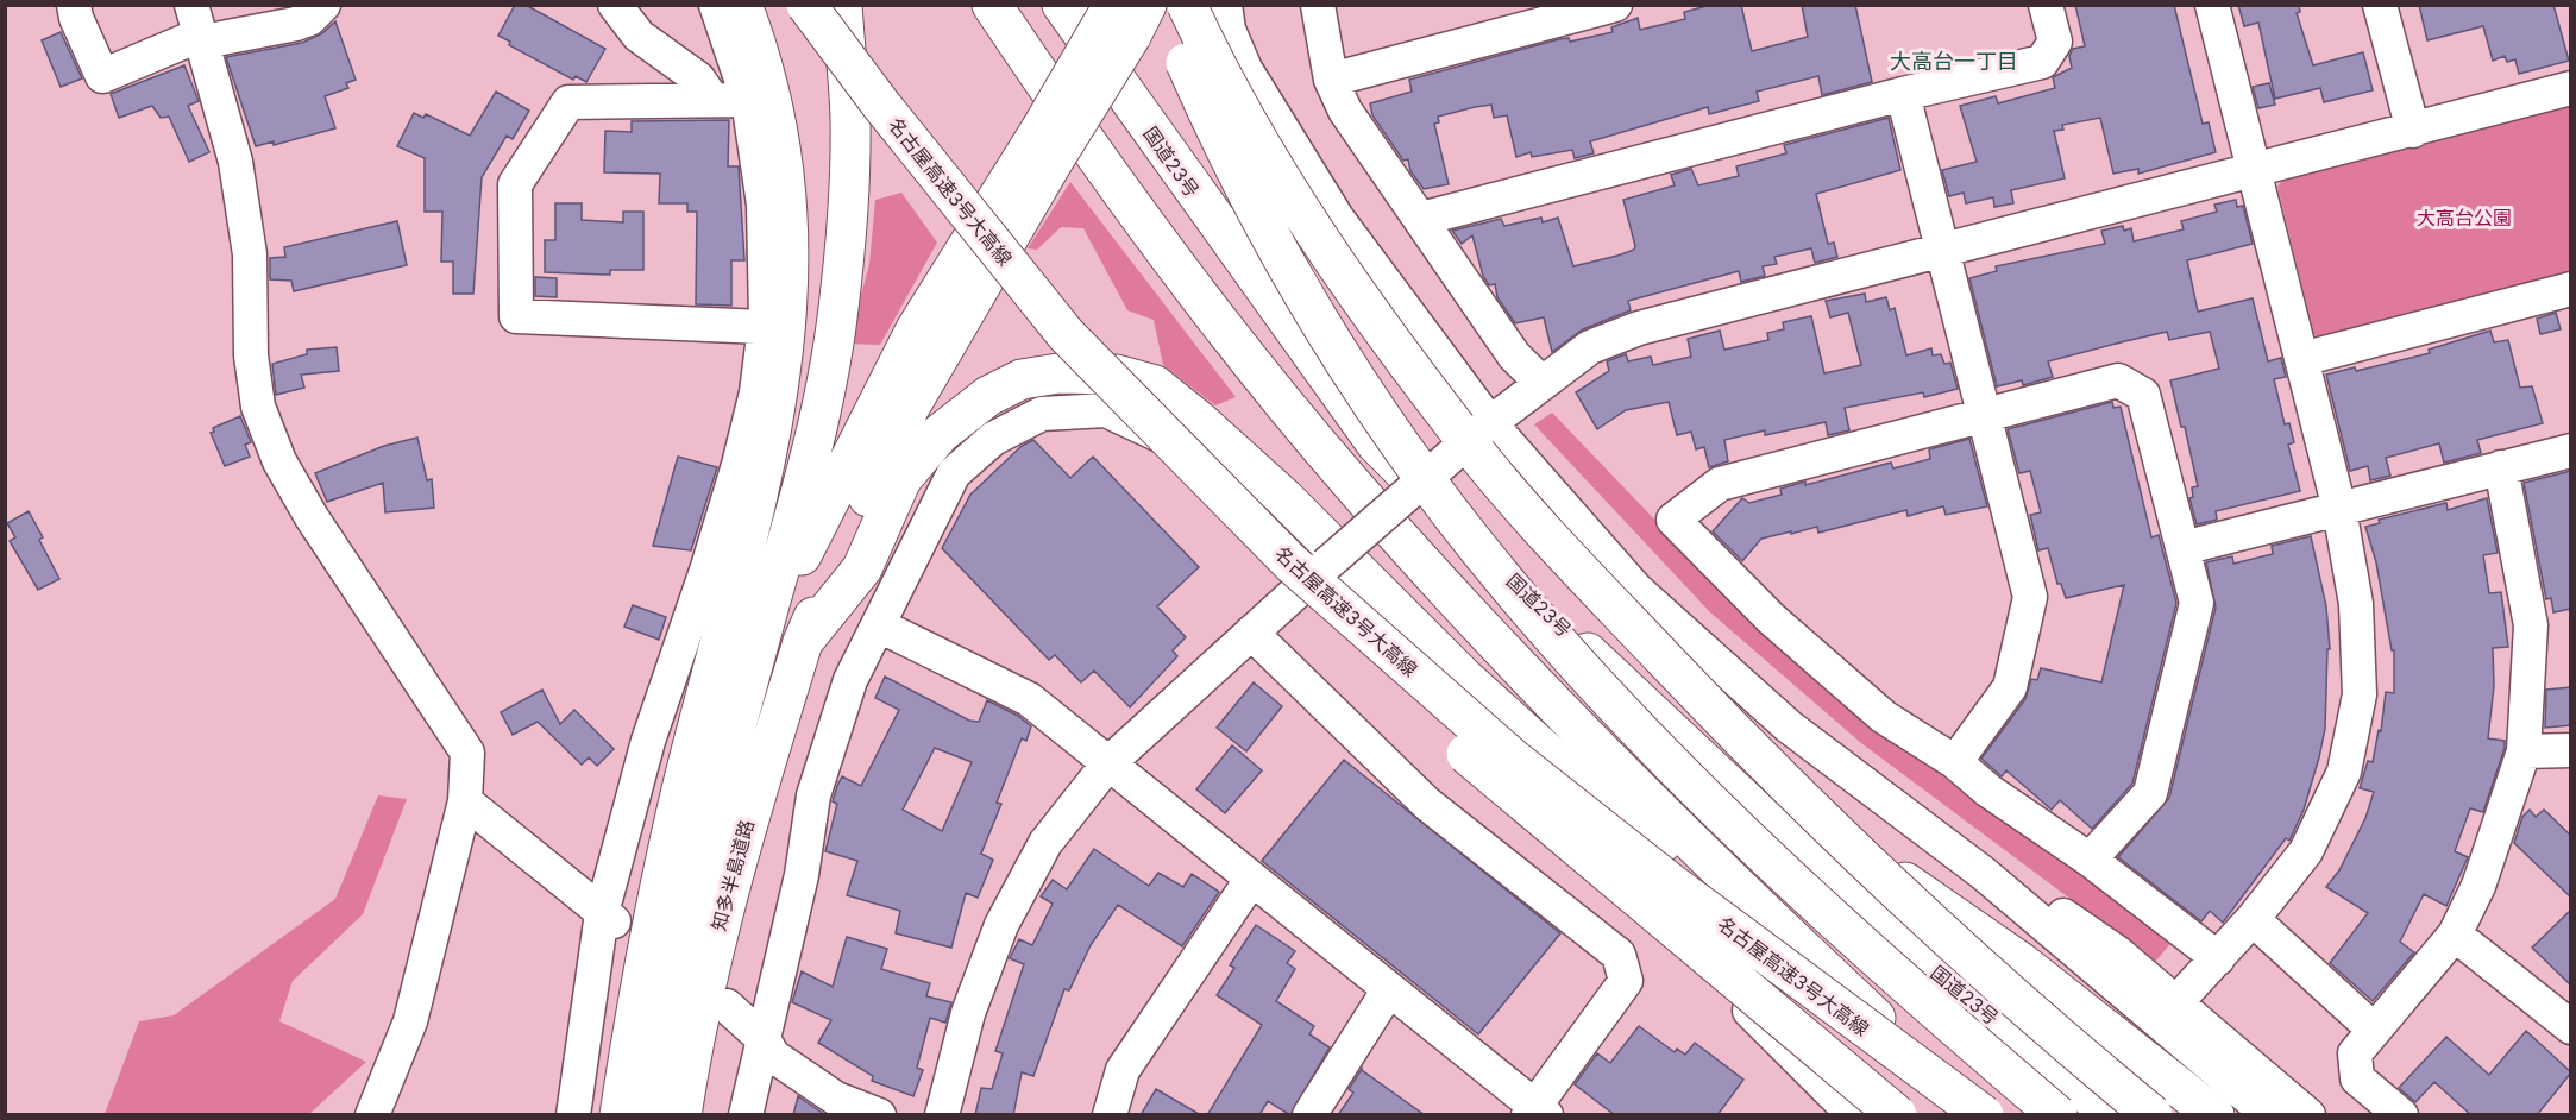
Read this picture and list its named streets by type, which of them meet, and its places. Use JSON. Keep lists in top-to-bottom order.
{
  "streets": {
    "highway": ["国道23号", "名古屋高速3号大高線", "知多半島道路"]
  },
  "districts": ["大高台一丁目"],
  "parks": ["大高台公園"]
}
